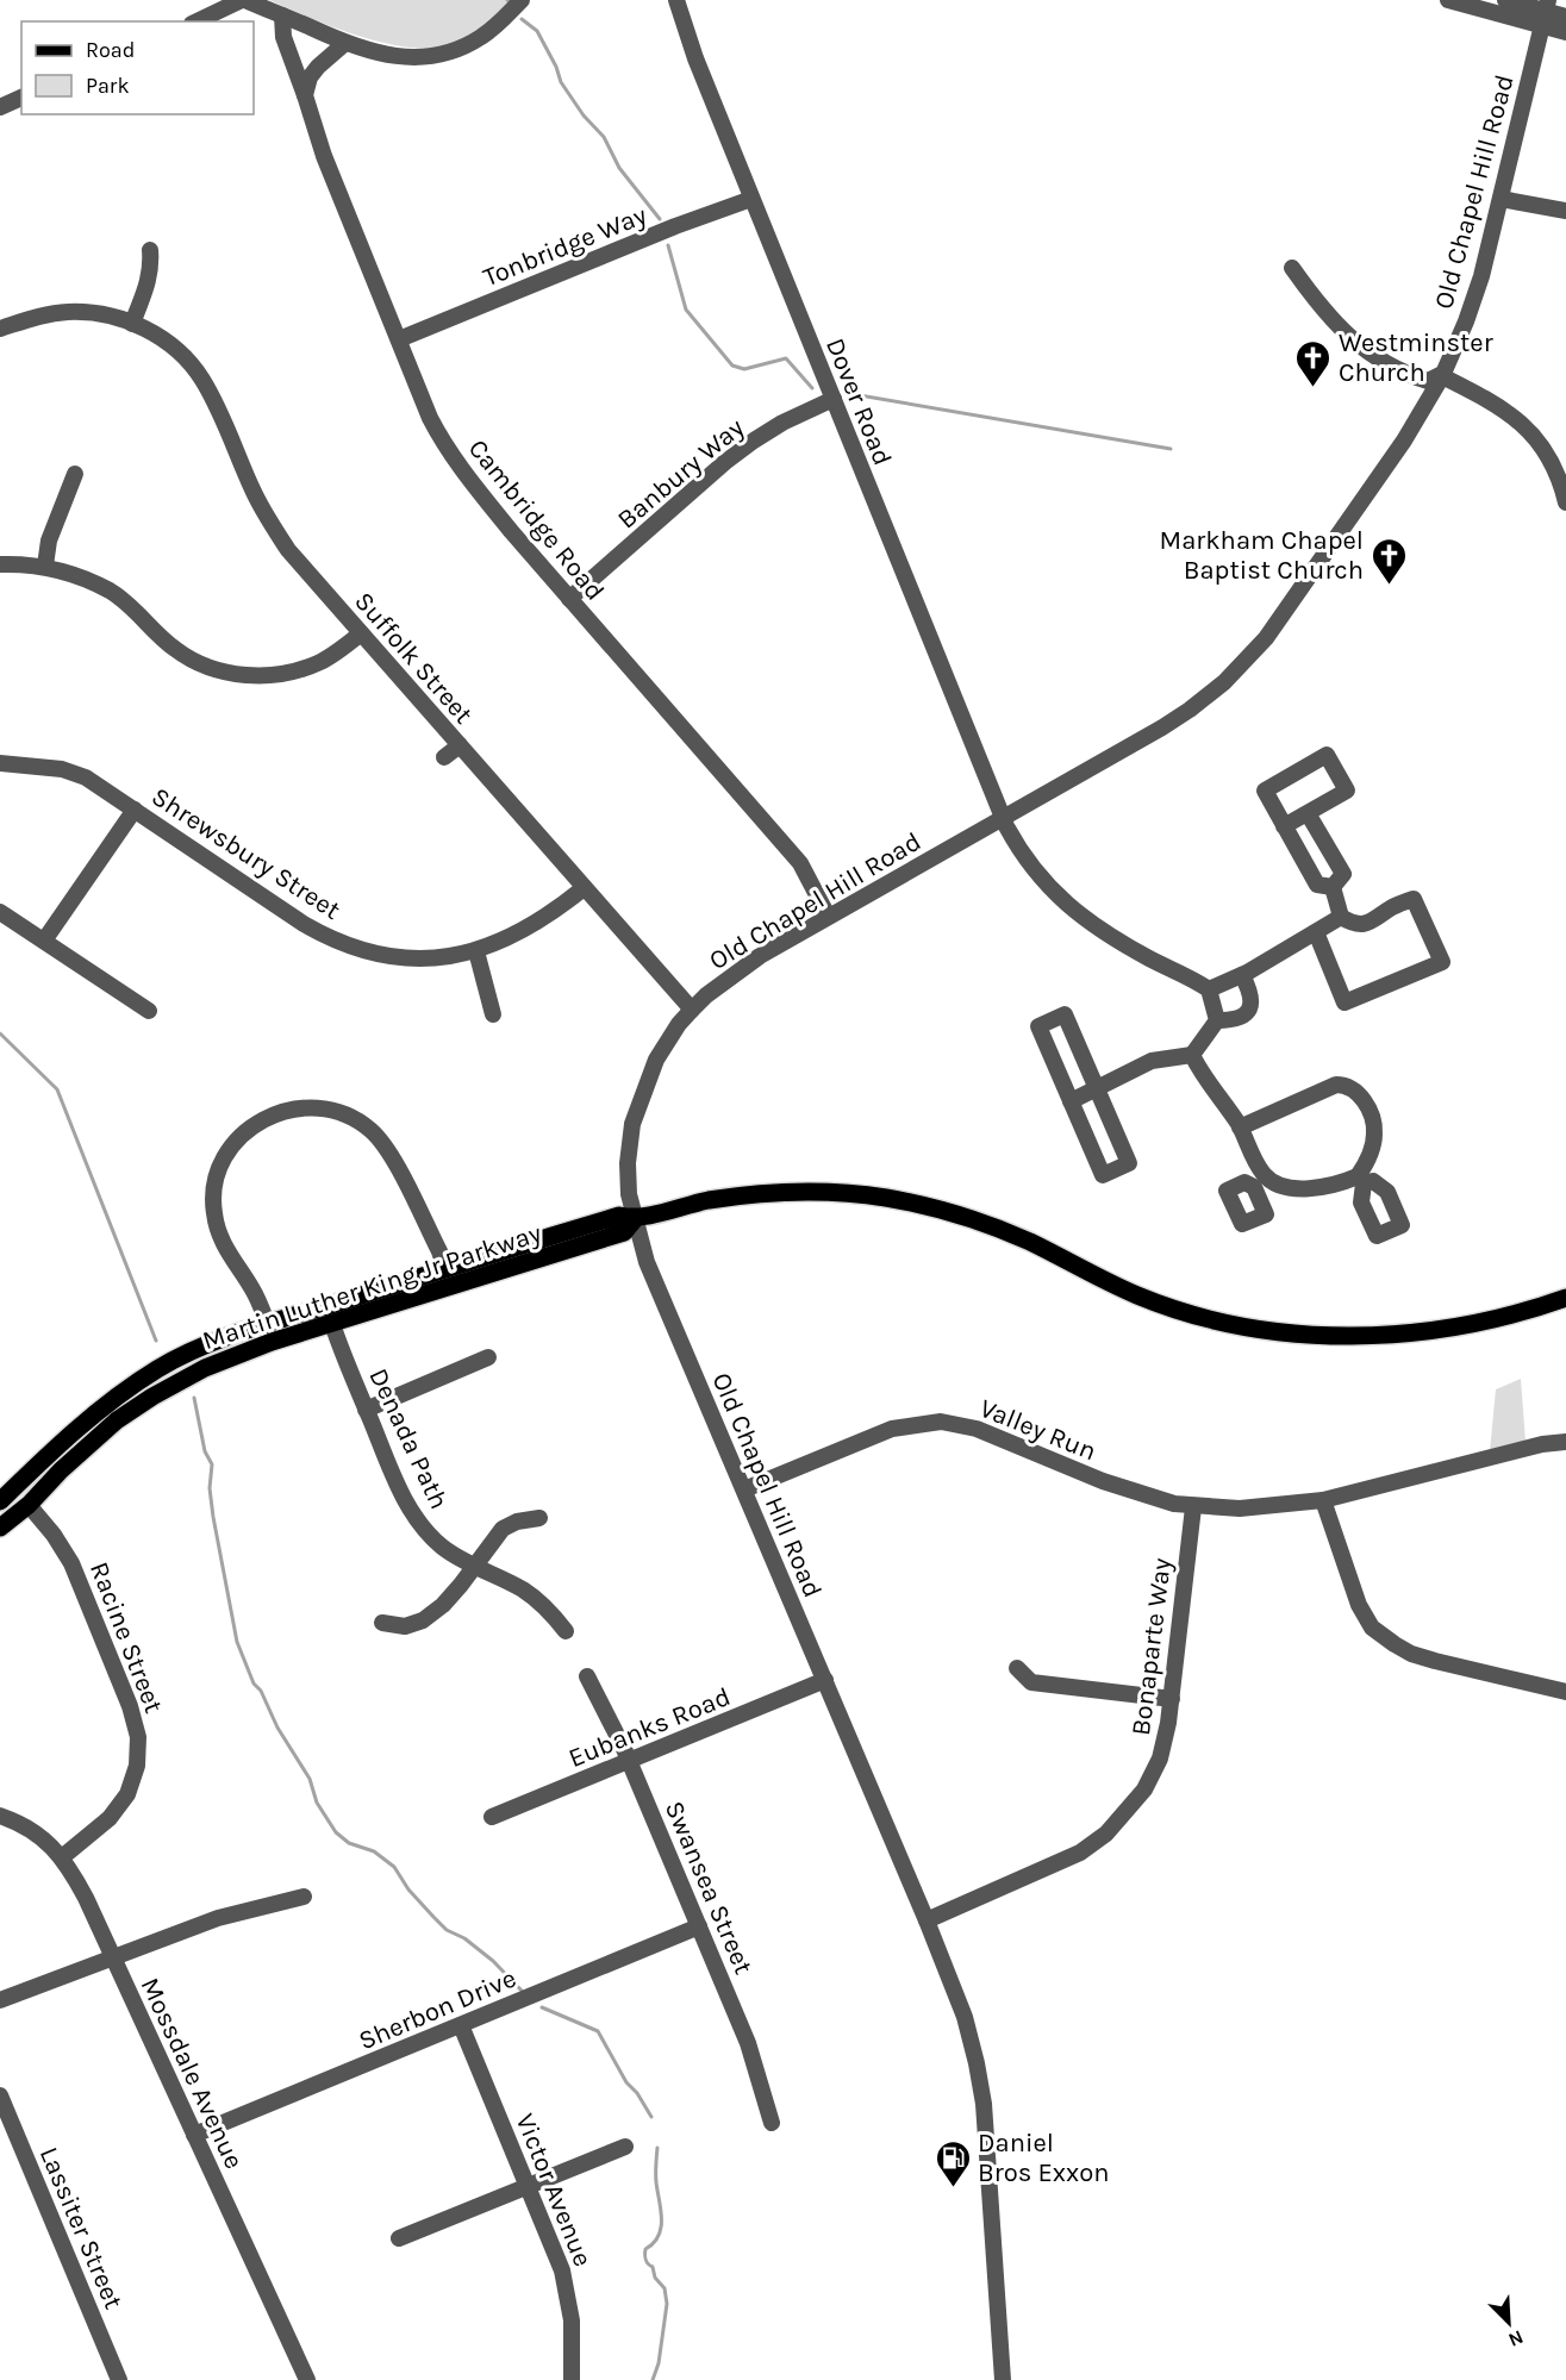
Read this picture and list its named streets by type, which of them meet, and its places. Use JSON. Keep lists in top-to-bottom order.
{
  "streets": {
    "main road": ["Martin Luther King Jr Parkway"],
    "street": [
      "Old Chapel Hill Road",
      "Tonbridge Way",
      "Dover Road",
      "Banbury Way",
      "Cambridge Road",
      "Suffolk Street",
      "Shrewsbury Street",
      "Valley Run",
      "Denada Path",
      "Racine Street",
      "Bonaparte Way",
      "Eubanks Road",
      "Swansea Street",
      "Sherbon Drive",
      "Mossdale Avenue",
      "Victor Avenue",
      "Lassiter Street"
    ]
  },
  "crossings": [
    ["Old Chapel Hill Road", "Dover Road"],
    ["Old Chapel Hill Road", "Cambridge Road"],
    ["Old Chapel Hill Road", "Suffolk Street"],
    ["Old Chapel Hill Road", "Martin Luther King Jr Parkway"],
    ["Old Chapel Hill Road", "Valley Run"],
    ["Old Chapel Hill Road", "Bonaparte Way"],
    ["Old Chapel Hill Road", "Eubanks Road"],
    ["Tonbridge Way", "Dover Road"],
    ["Tonbridge Way", "Cambridge Road"],
    ["Dover Road", "Banbury Way"],
    ["Banbury Way", "Cambridge Road"],
    ["Suffolk Street", "Shrewsbury Street"],
    ["Martin Luther King Jr Parkway", "Denada Path"],
    ["Martin Luther King Jr Parkway", "Racine Street"],
    ["Valley Run", "Bonaparte Way"],
    ["Racine Street", "Mossdale Avenue"],
    ["Eubanks Road", "Swansea Street"],
    ["Swansea Street", "Sherbon Drive"],
    ["Sherbon Drive", "Mossdale Avenue"],
    ["Sherbon Drive", "Victor Avenue"]
  ],
  "places": {
    "church": ["Westminster Church", "Markham Chapel Baptist Church"],
    "fuel station": ["Daniel Bros Exxon"]
  },
  "legend": ["Road", "Park"],
  "north": "bottom right"
}
